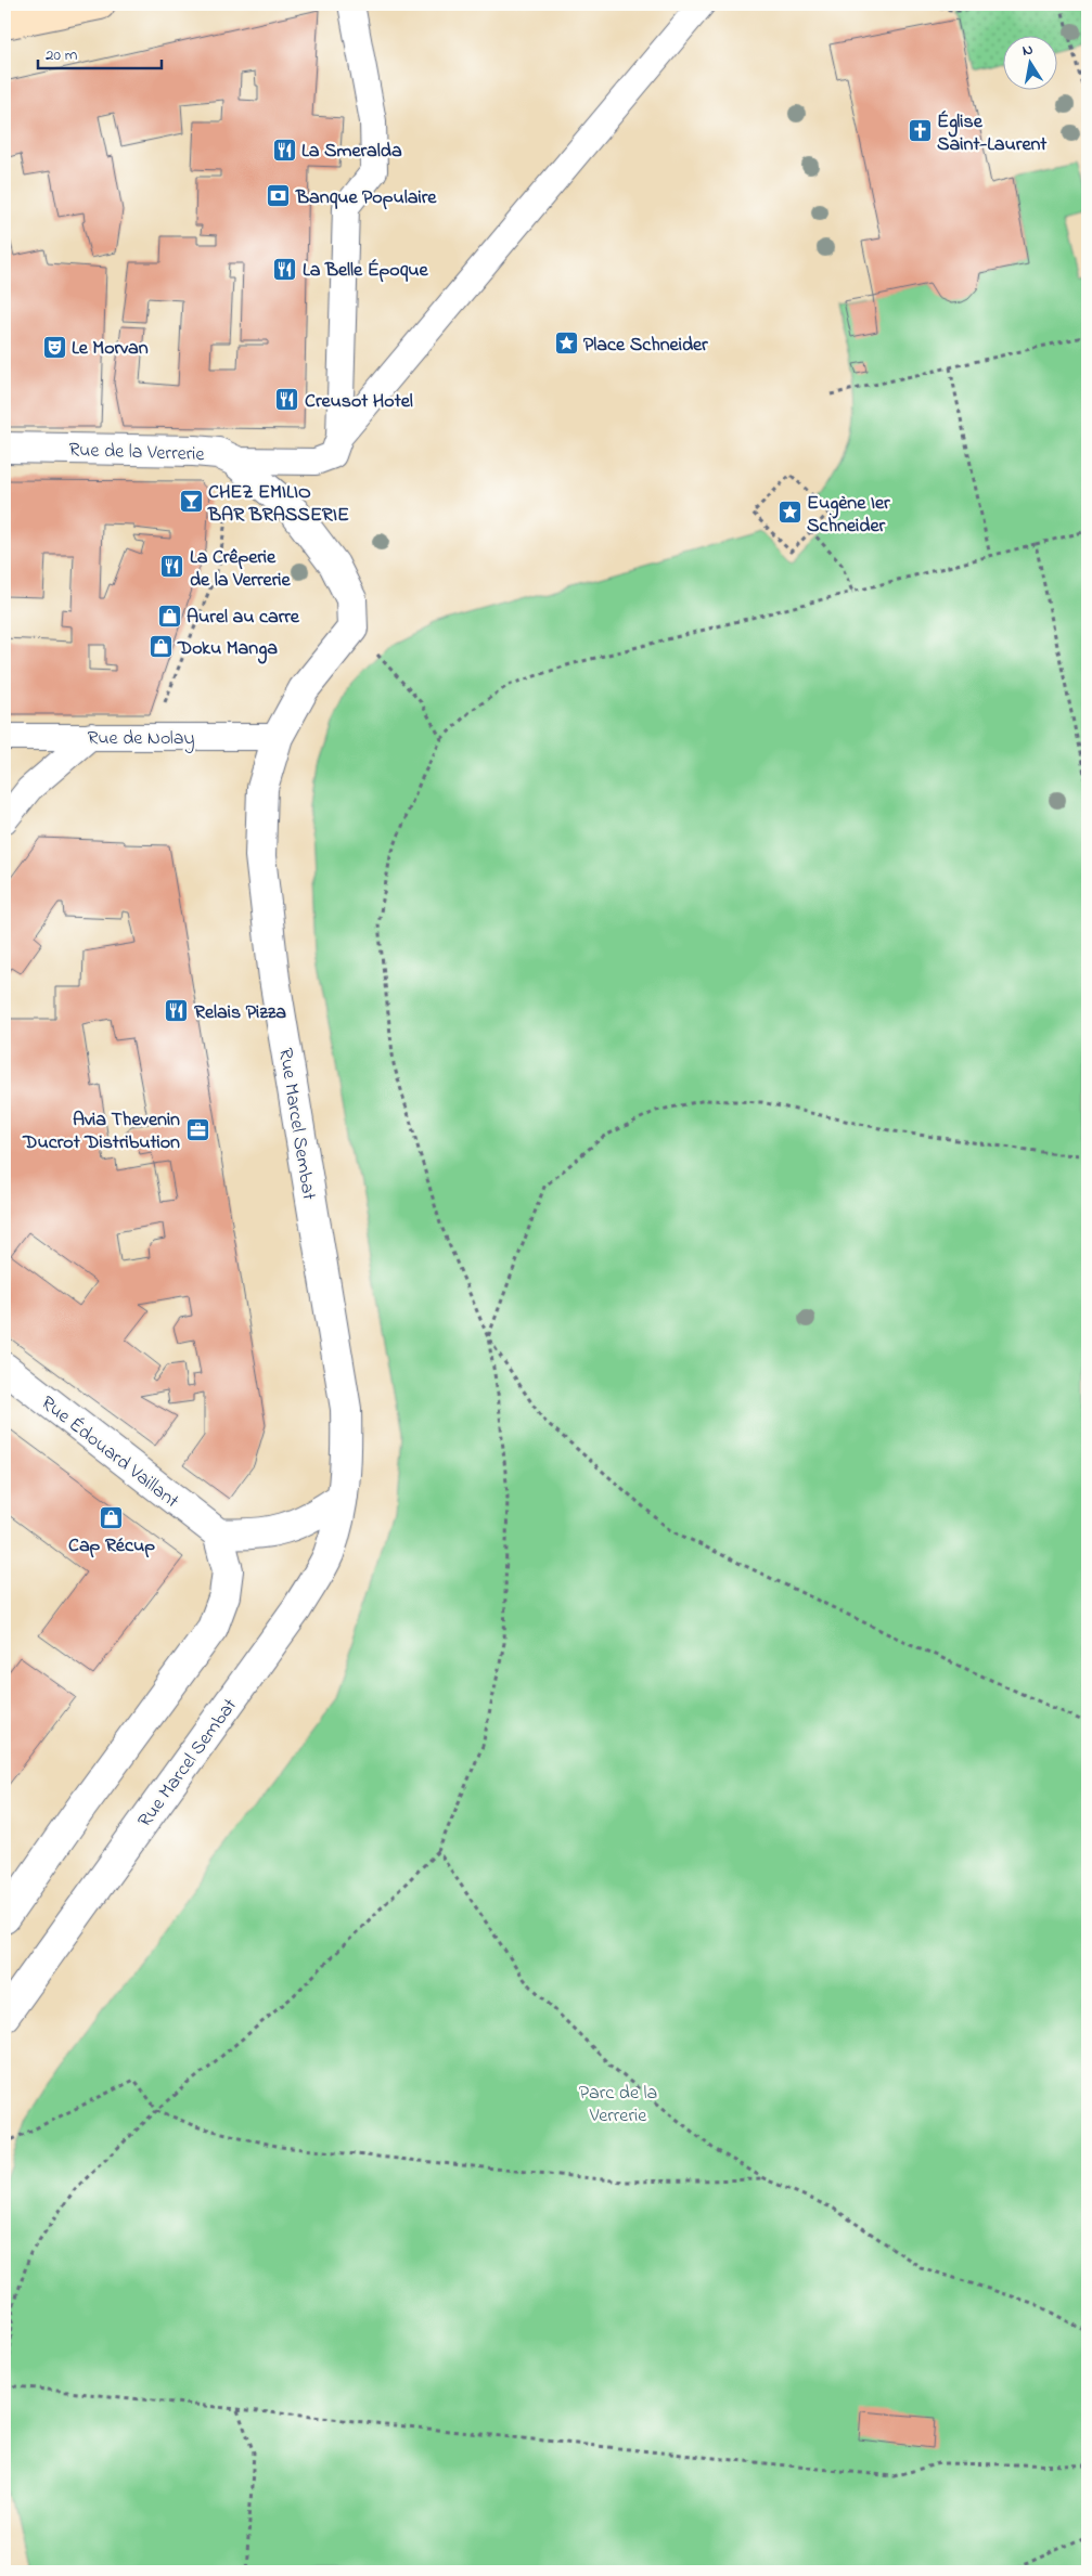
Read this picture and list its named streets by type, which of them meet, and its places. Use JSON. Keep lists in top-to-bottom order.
{
  "streets": {
    "street": [
      "Rue de la Verrerie",
      "Rue de Nolay",
      "Rue Marcel Sembat",
      "Rue Édouard Vaillant"
    ]
  },
  "crossings": [
    ["Rue de la Verrerie", "Rue Marcel Sembat"],
    ["Rue de Nolay", "Rue Marcel Sembat"]
  ],
  "parks": ["Parc de la Verrerie"],
  "places": {
    "church": ["Église Saint-Laurent"],
    "restaurant": [
      "La Smeralda",
      "La Belle Époque",
      "Creusot Hotel",
      "La Crêperie de la Verrerie",
      "Relais Pizza"
    ],
    "bank": ["Banque Populaire"],
    "place": ["Place Schneider", "Eugène Ier Schneider"],
    "theatre": ["Le Morvan"],
    "bar": ["CHEZ EMILIO BAR BRASSERIE"],
    "shop": ["Aurel au carre", "Doku Manga", "Cap Récup"],
    "office": ["Avia Thevenin Ducrot Distribution"]
  },
  "scale_bar": "20 m",
  "north": "top"
}
